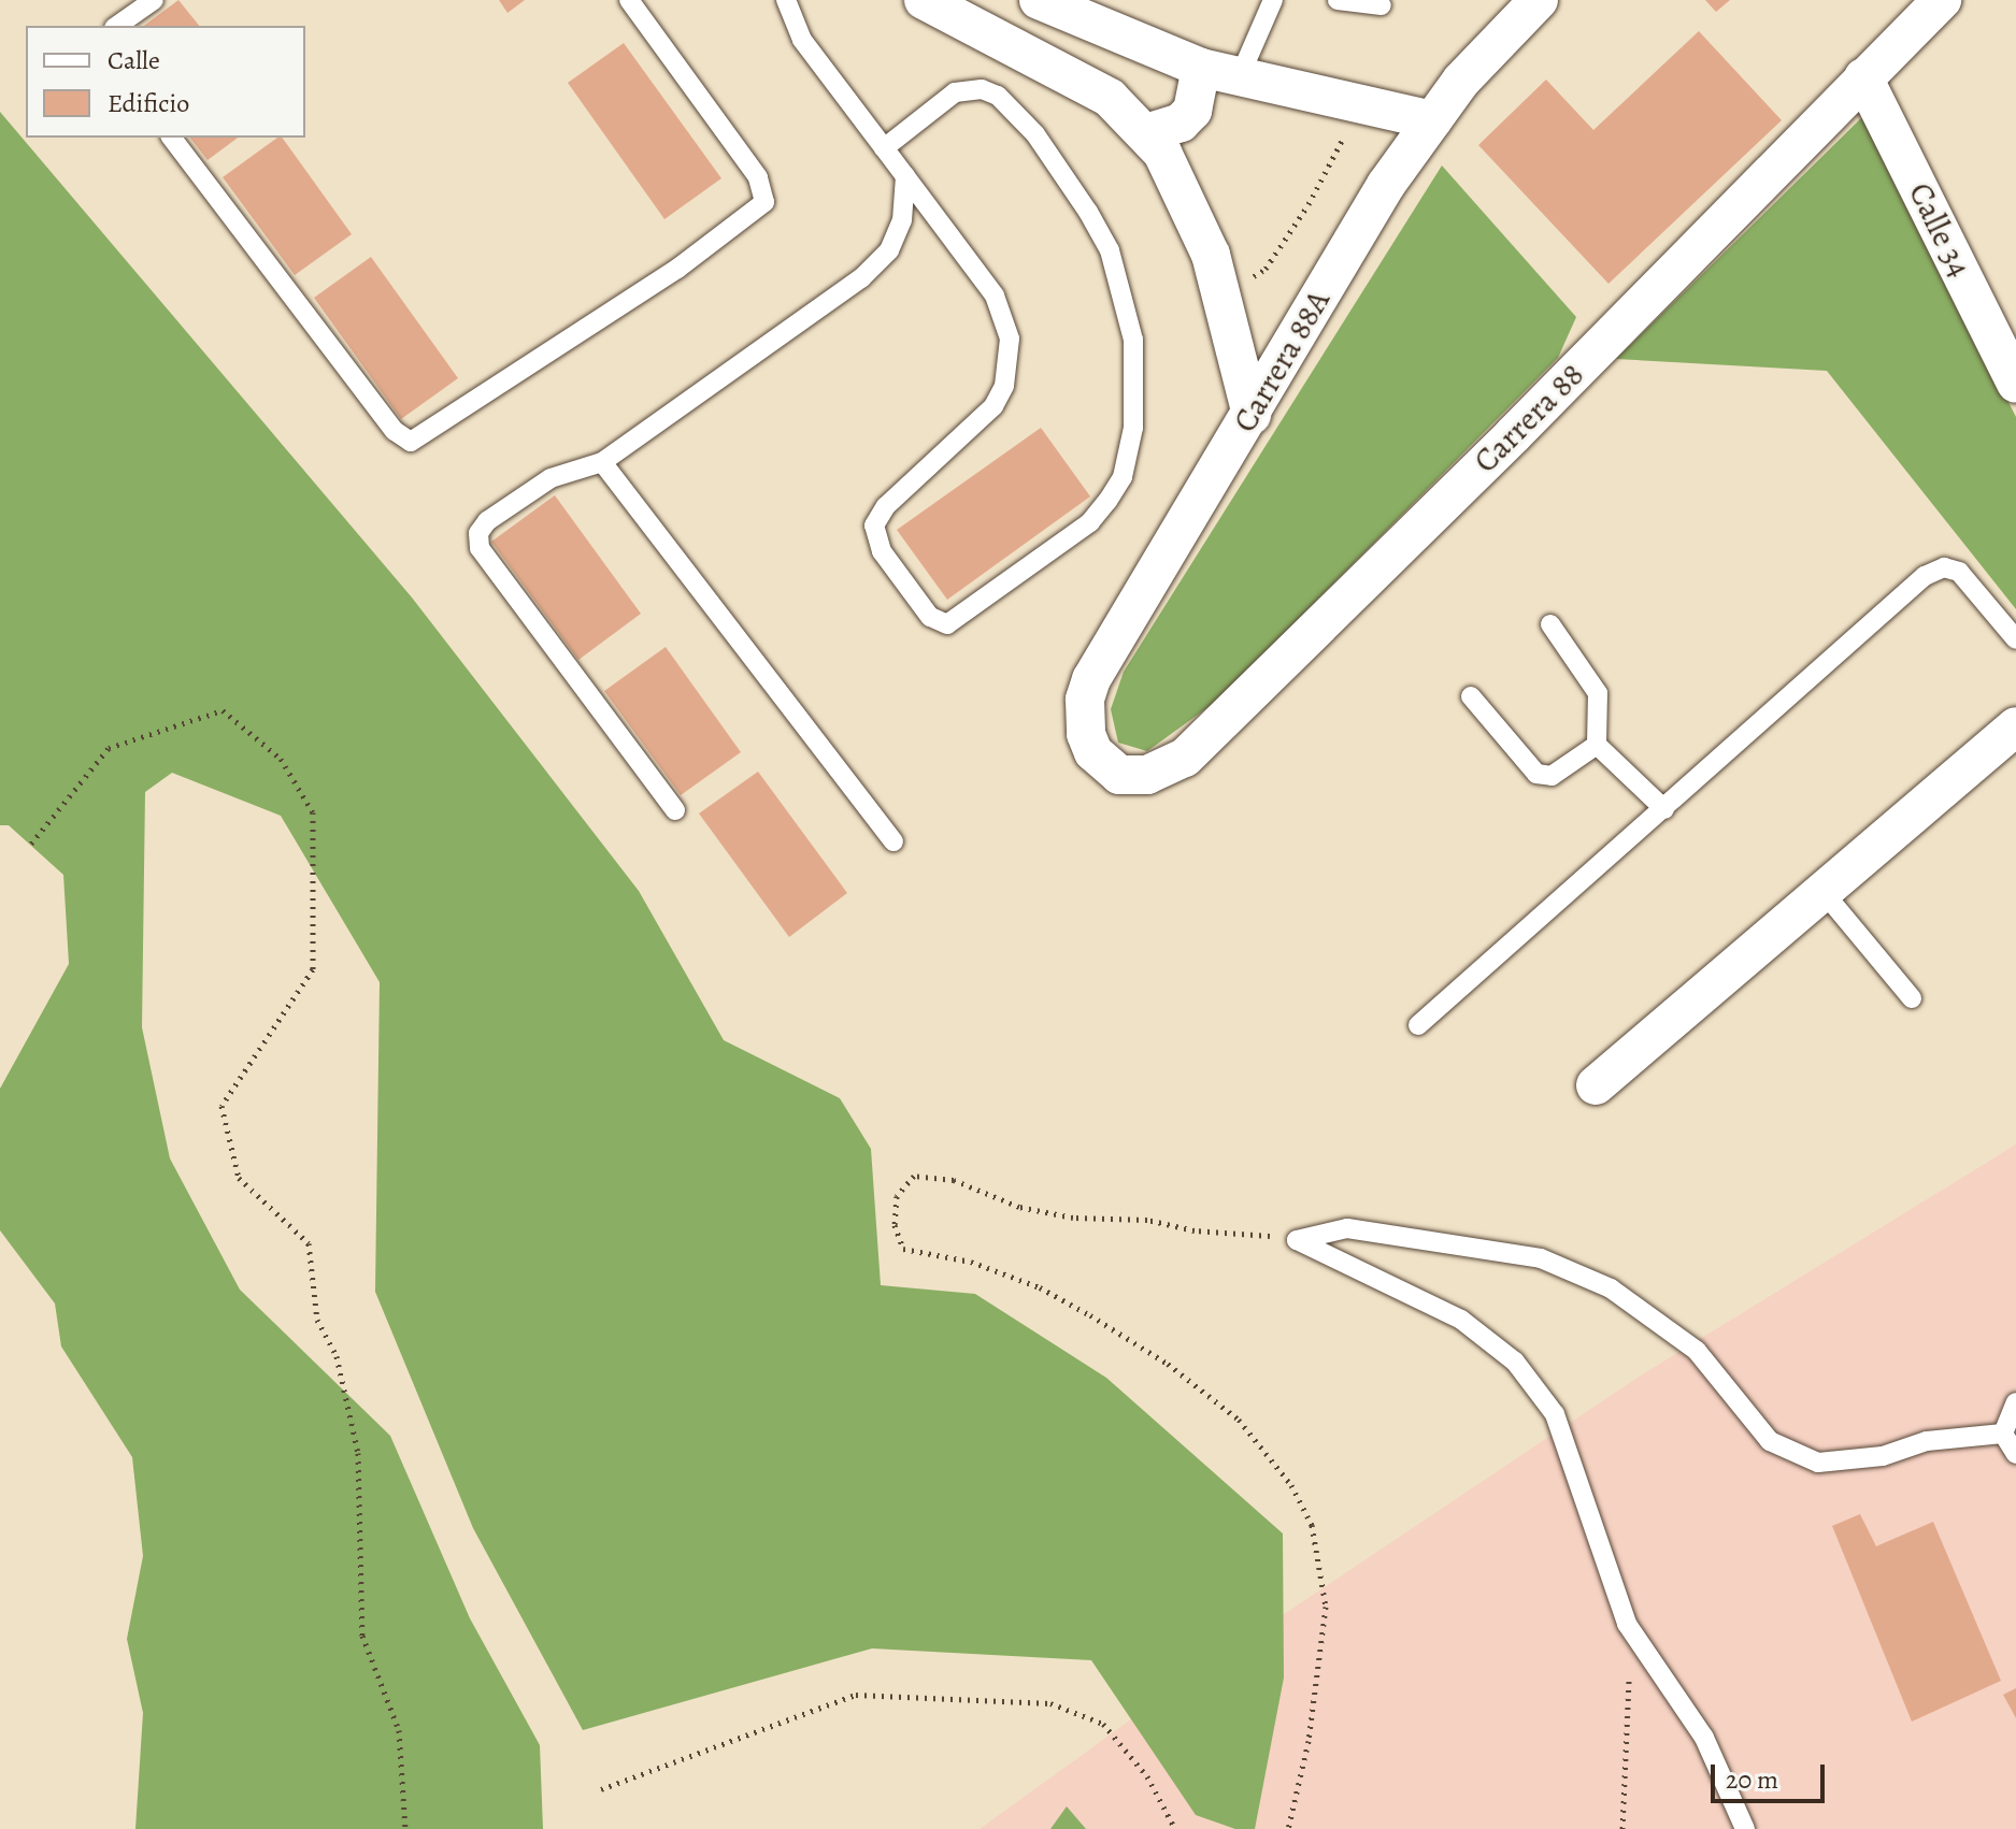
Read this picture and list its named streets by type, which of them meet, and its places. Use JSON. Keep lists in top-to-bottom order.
{
  "streets": {
    "street": ["Calle 34", "Carrera 88A", "Carrera 88"]
  },
  "crossings": [
    ["Calle 34", "Carrera 88"],
    ["Carrera 88A", "Carrera 88"]
  ],
  "legend": ["Calle", "Edificio"],
  "scale_bar": "20 m"
}
